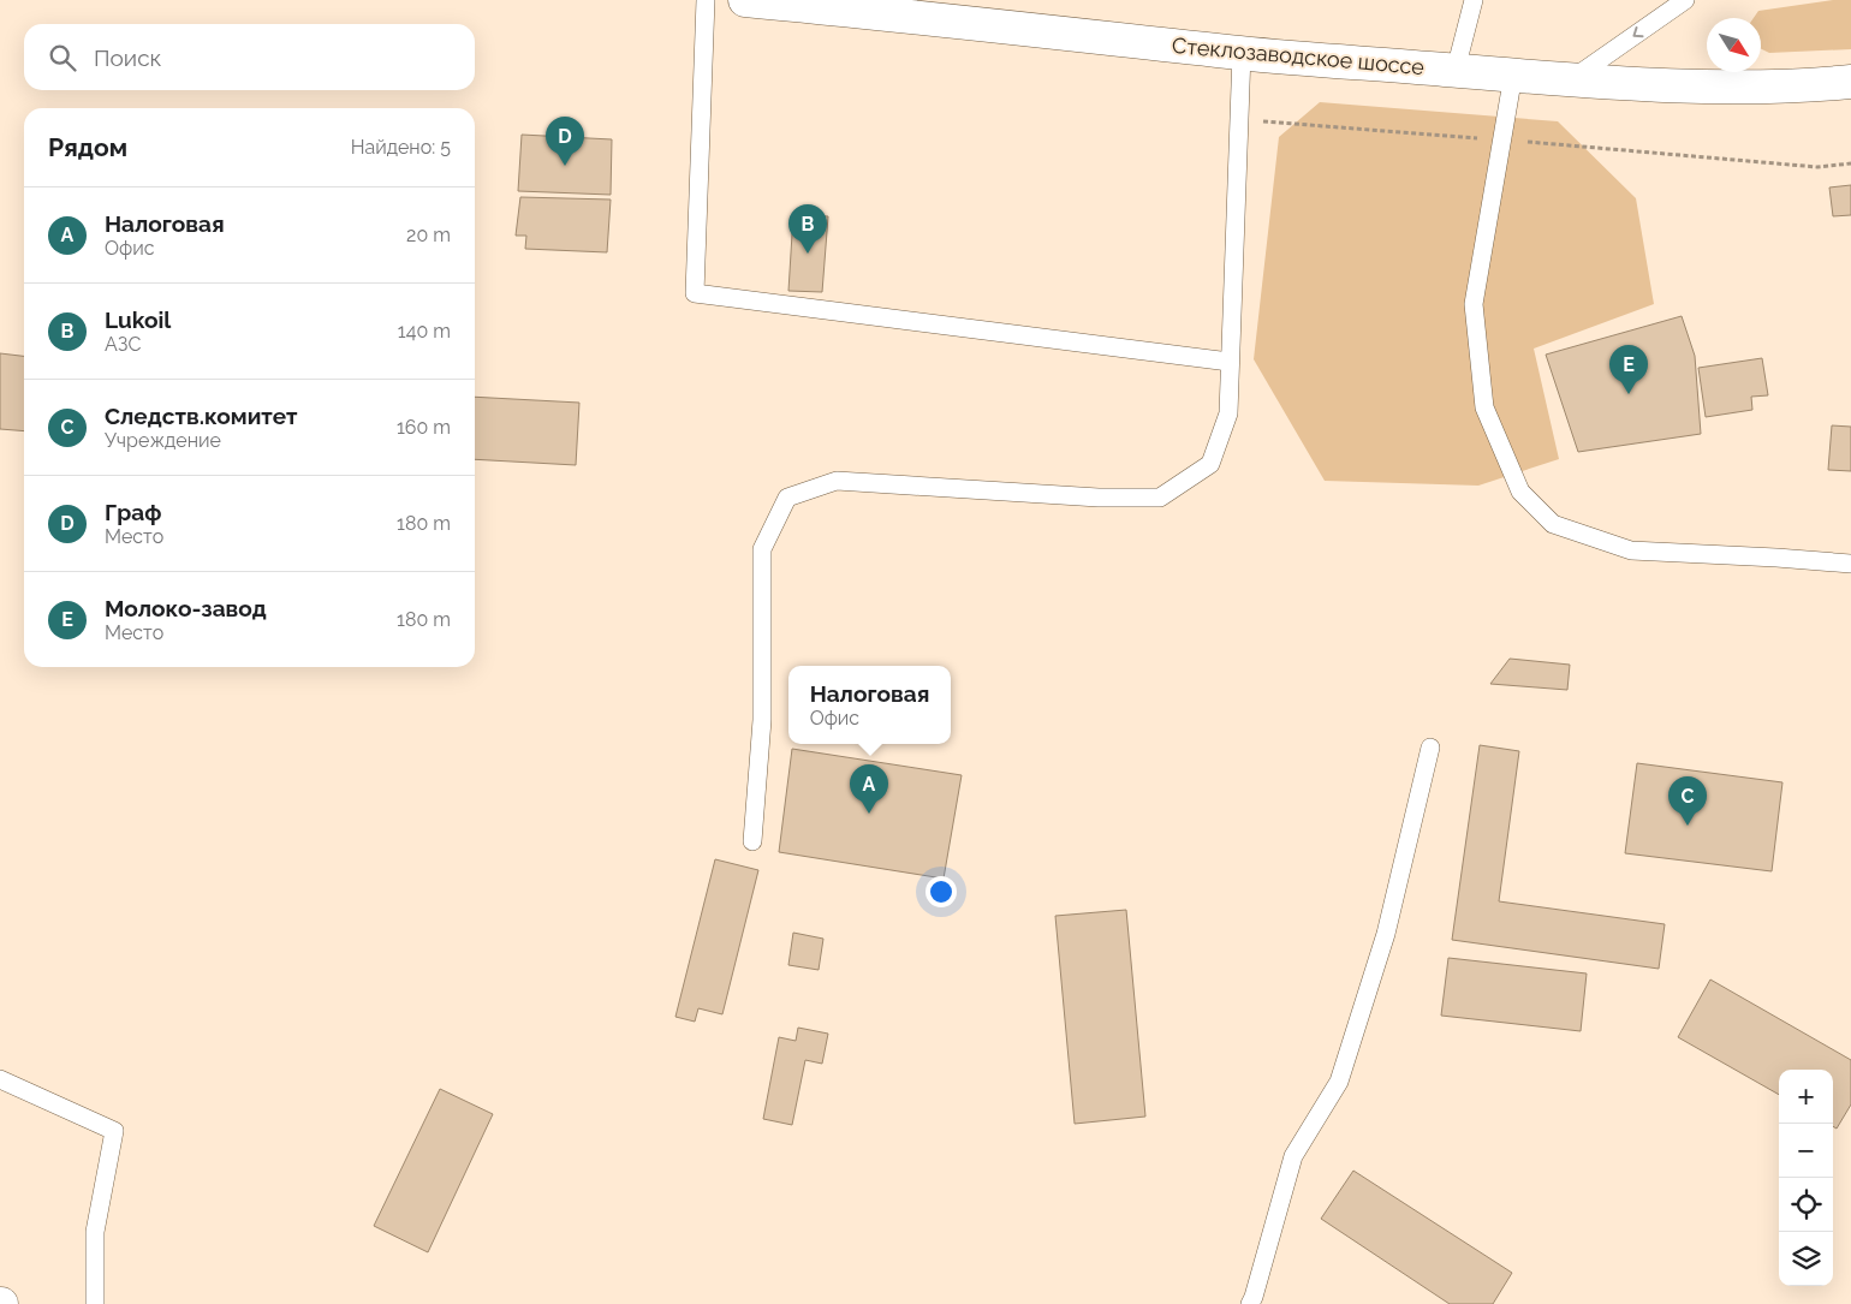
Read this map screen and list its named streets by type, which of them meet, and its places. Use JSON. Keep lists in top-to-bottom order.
{
  "streets": {
    "main road": ["Стеклозаводское шоссе"]
  },
  "north": "bottom right",
  "page": {
    "search": "Поиск",
    "heading": ["Рядом", "Найдено: 5"],
    "pins": [
      "D",
      "B",
      "E",
      "A",
      "C"
    ],
    "list": [
      {
        "mark": "A",
        "name": "Налоговая",
        "note": "Офис",
        "value": "20 m"
      },
      {
        "mark": "B",
        "name": "Lukoil",
        "note": "АЗС",
        "value": "140 m"
      },
      {
        "mark": "C",
        "name": "Следств.комитет",
        "note": "Учреждение",
        "value": "160 m"
      },
      {
        "mark": "D",
        "name": "Граф",
        "note": "Место",
        "value": "180 m"
      },
      {
        "mark": "E",
        "name": "Молоко-завод",
        "note": "Место",
        "value": "180 m"
      }
    ],
    "popup": ["Налоговая", "Офис"],
    "map_buttons": ["+", "−"]
  }
}
